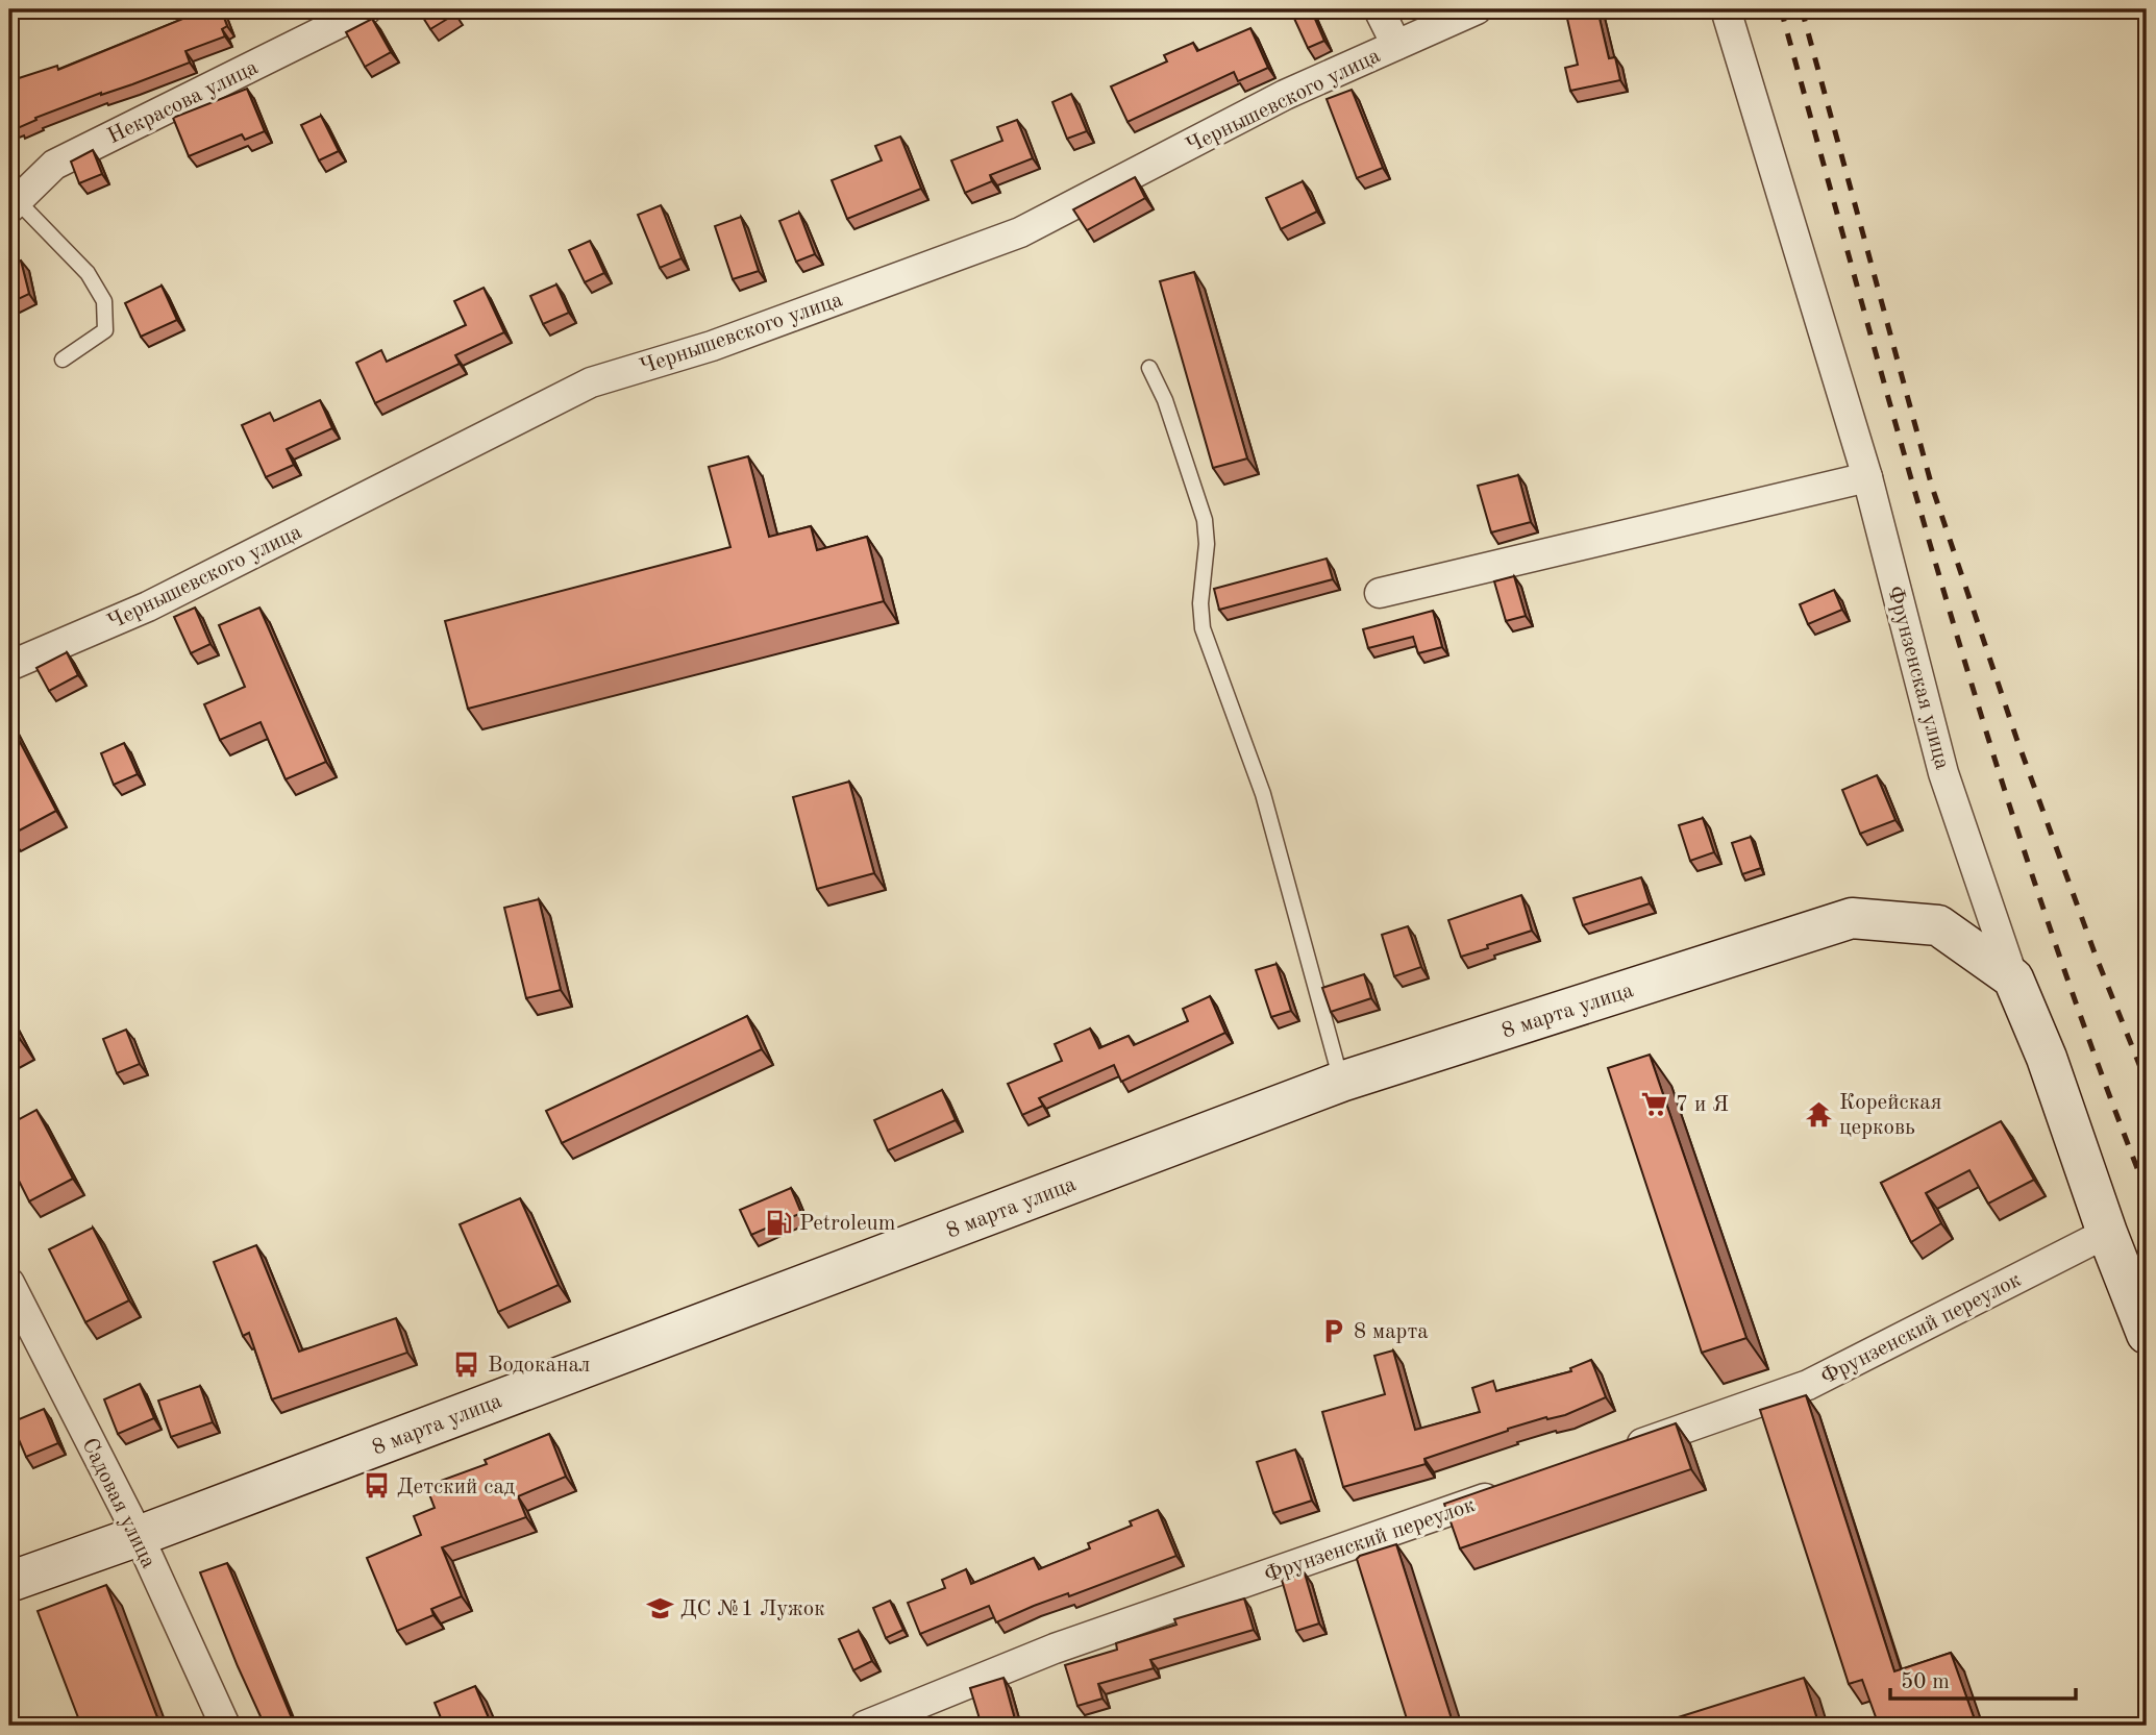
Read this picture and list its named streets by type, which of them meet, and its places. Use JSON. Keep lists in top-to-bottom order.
{
  "streets": {
    "street": [
      "Чернышевского улица",
      "Некрасова улица",
      "Фрунзенская улица",
      "8 марта улица",
      "Фрунзенский переулок",
      "Садовая улица"
    ]
  },
  "crossings": [
    ["Фрунзенская улица", "8 марта улица"],
    ["Фрунзенская улица", "Фрунзенский переулок"],
    ["8 марта улица", "Садовая улица"]
  ],
  "places": {
    "supermarket": ["7 и Я"],
    "temple": ["Корейская церковь"],
    "fuel station": ["Petroleum"],
    "parking": ["8 марта"],
    "bus stop": ["Водоканал", "Детский сад"],
    "school or university": ["ДС №1 Лужок"]
  },
  "scale_bar": "50 m"
}
